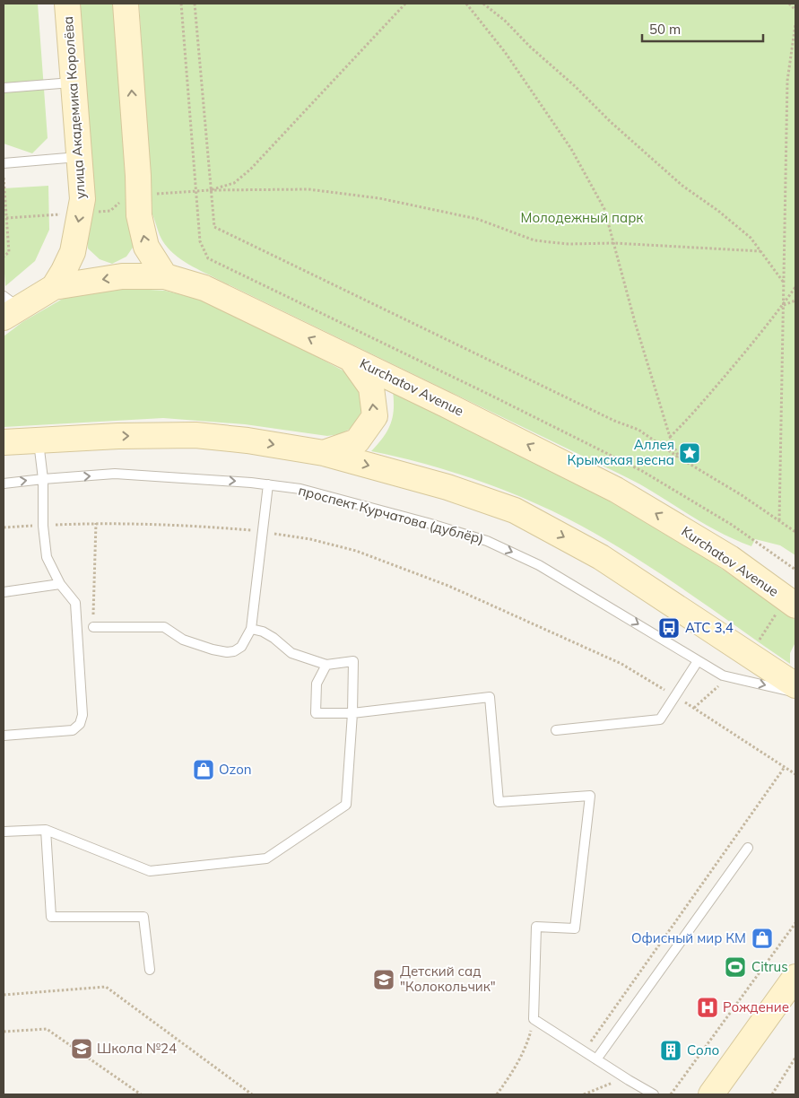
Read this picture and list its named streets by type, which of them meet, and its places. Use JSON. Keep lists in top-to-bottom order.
{
  "streets": {
    "main road": ["улица Академика Королёва", "Kurchatov Avenue"],
    "lane": ["проспект Курчатова (дублёр)"]
  },
  "crossings": [
    ["улица Академика Королёва", "Kurchatov Avenue"]
  ],
  "one_way": ["проспект Курчатова (дублёр)"],
  "parks": ["Молодежный парк"],
  "places": {
    "place": ["Аллея Крымская весна"],
    "bus stop": ["АТС 3,4"],
    "shop": ["Ozon", "Офисный мир КМ"],
    "sports": ["Citrus"],
    "school or university": ["Детский сад \"Колокольчик\"", "Школа №24"],
    "hospital": ["Рождение"],
    "building": ["Соло"]
  },
  "scale_bar": "50 m"
}
